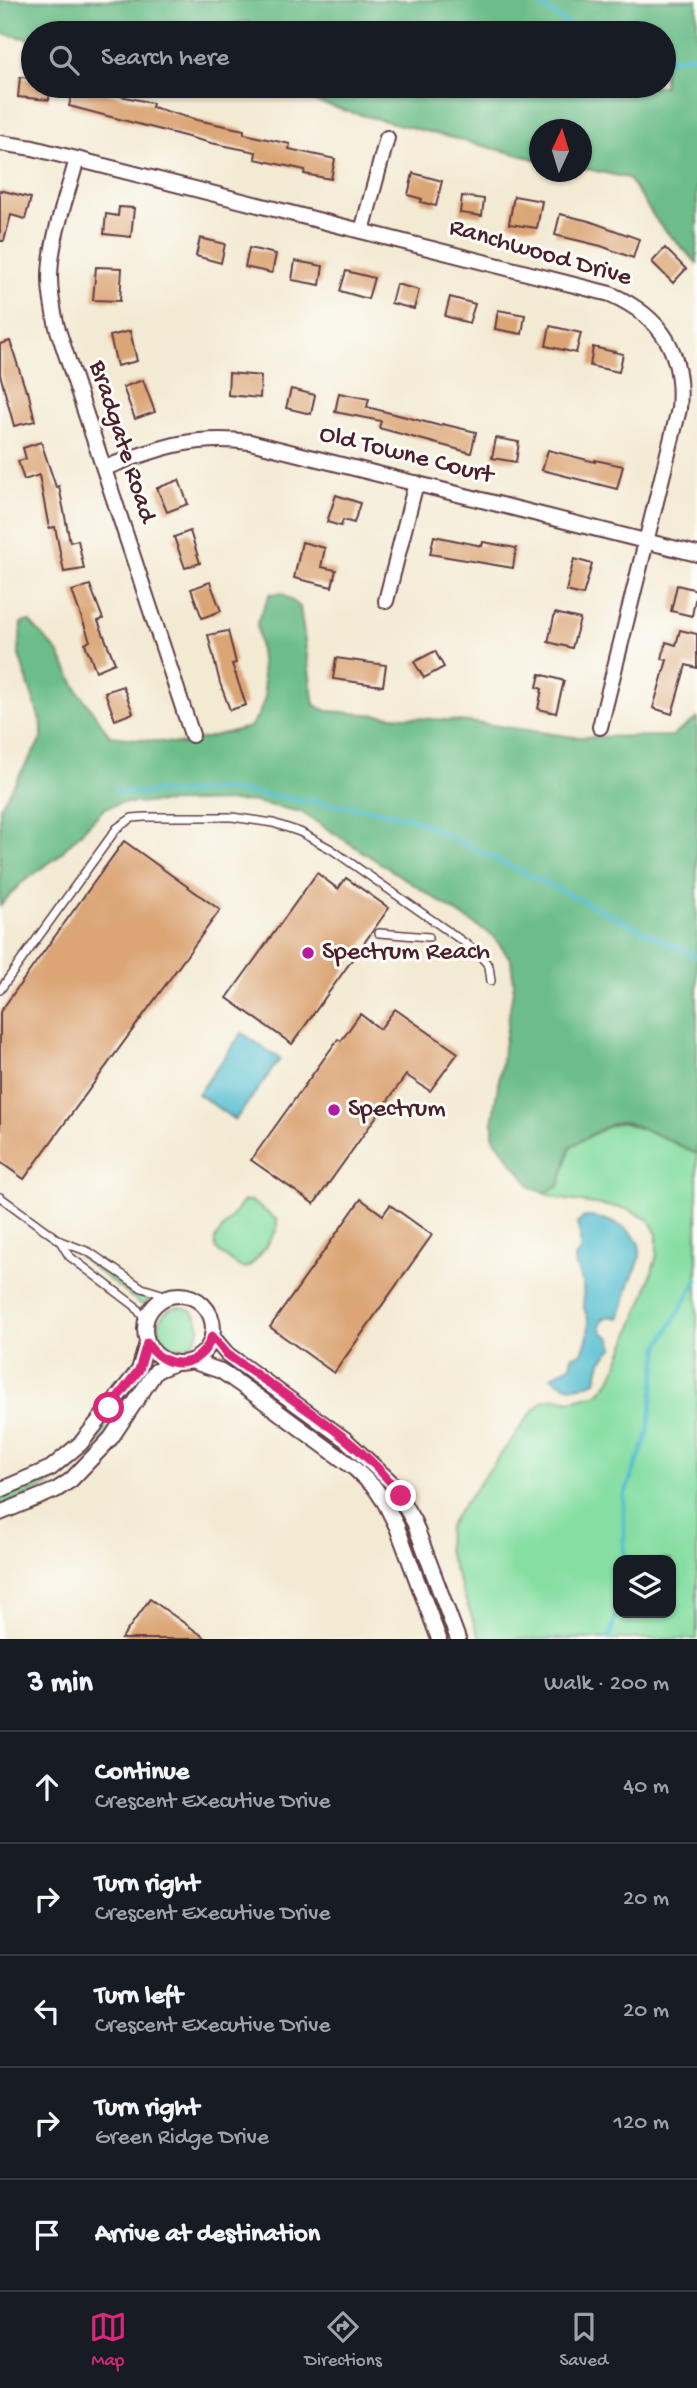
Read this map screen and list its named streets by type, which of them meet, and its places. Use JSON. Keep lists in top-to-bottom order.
{
  "streets": {
    "street": ["Ranchwood Drive", "Bradgate Road", "Old Towne Court"]
  },
  "crossings": [
    ["Ranchwood Drive", "Bradgate Road"],
    ["Ranchwood Drive", "Old Towne Court"],
    ["Bradgate Road", "Old Towne Court"]
  ],
  "places": ["Spectrum Reach", "Spectrum"],
  "north": "top",
  "page": {
    "search": "Search here",
    "heading": ["3 min", "Walk · 200 m"],
    "list": [
      ["Continue", "Crescent Executive Drive", "40 m"],
      ["Turn right", "Crescent Executive Drive", "20 m"],
      ["Turn left", "Crescent Executive Drive", "20 m"],
      ["Turn right", "Green Ridge Drive", "120 m"],
      "Arrive at destination"
    ],
    "nav": ["Map", "Directions", "Saved"]
  }
}
